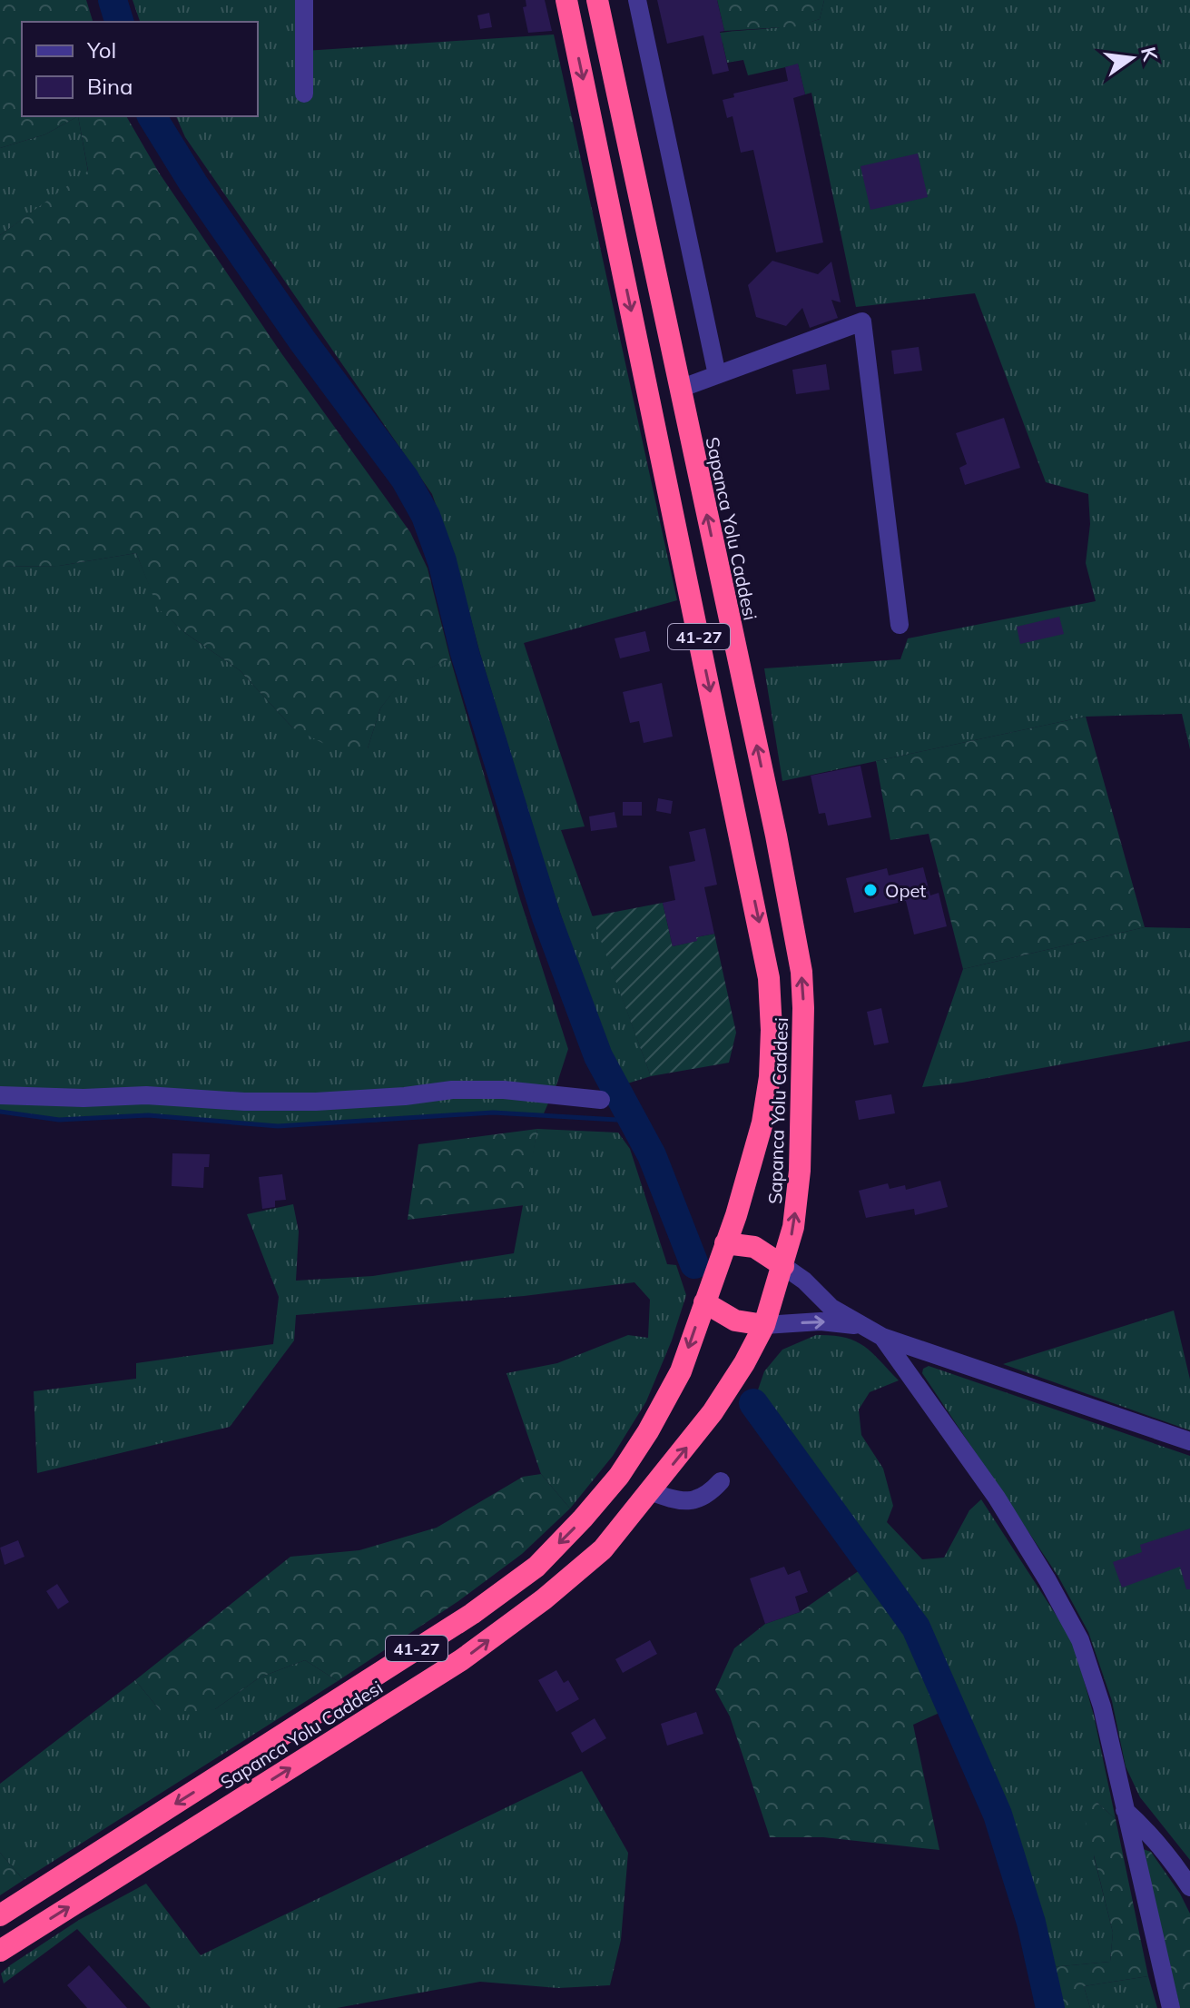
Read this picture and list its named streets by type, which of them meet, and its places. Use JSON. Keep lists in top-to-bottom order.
{
  "streets": {
    "highway": ["Sapanca Yolu Caddesi", "41-27"]
  },
  "places": ["Opet"],
  "legend": ["Yol", "Bina"],
  "north": "right"
}
